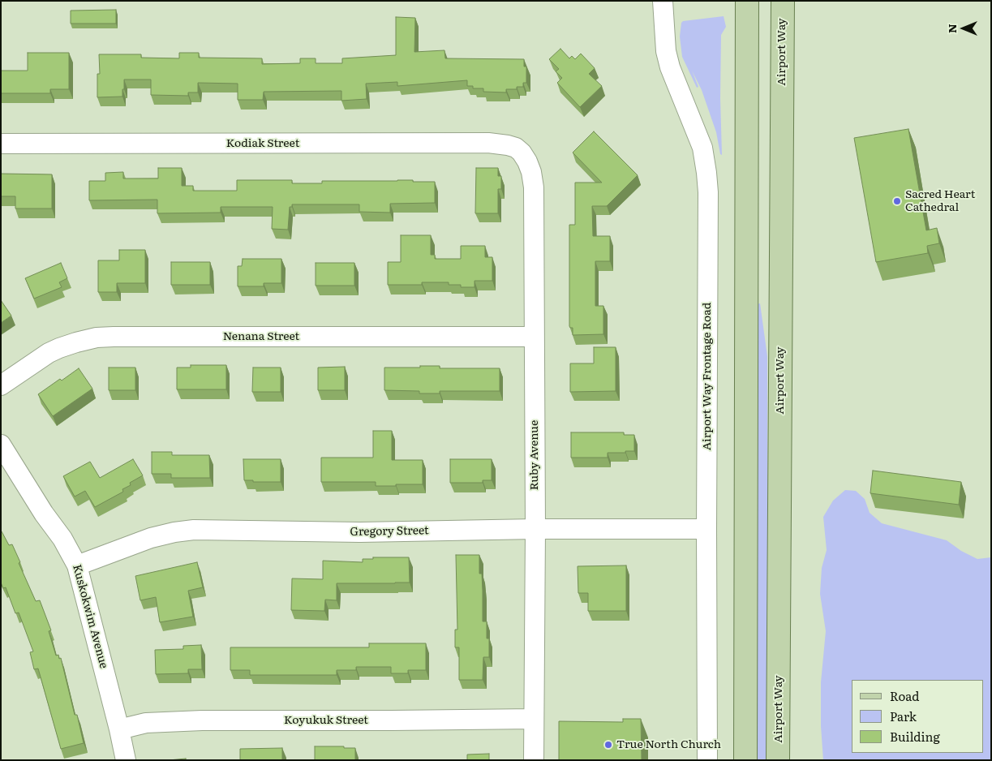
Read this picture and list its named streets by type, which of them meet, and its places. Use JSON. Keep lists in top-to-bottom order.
{
  "streets": {
    "main road": ["Airport Way"],
    "street": [
      "Kodiak Street",
      "Nenana Street",
      "Airport Way Frontage Road",
      "Ruby Avenue",
      "Gregory Street",
      "Kuskokwim Avenue",
      "Koyukuk Street"
    ]
  },
  "crossings": [
    ["Kodiak Street", "Ruby Avenue"],
    ["Nenana Street", "Ruby Avenue"],
    ["Airport Way Frontage Road", "Gregory Street"],
    ["Ruby Avenue", "Gregory Street"],
    ["Ruby Avenue", "Koyukuk Street"],
    ["Gregory Street", "Kuskokwim Avenue"],
    ["Kuskokwim Avenue", "Koyukuk Street"]
  ],
  "places": ["Sacred Heart Cathedral", "True North Church"],
  "legend": ["Road", "Park", "Building"],
  "north": "left"
}
